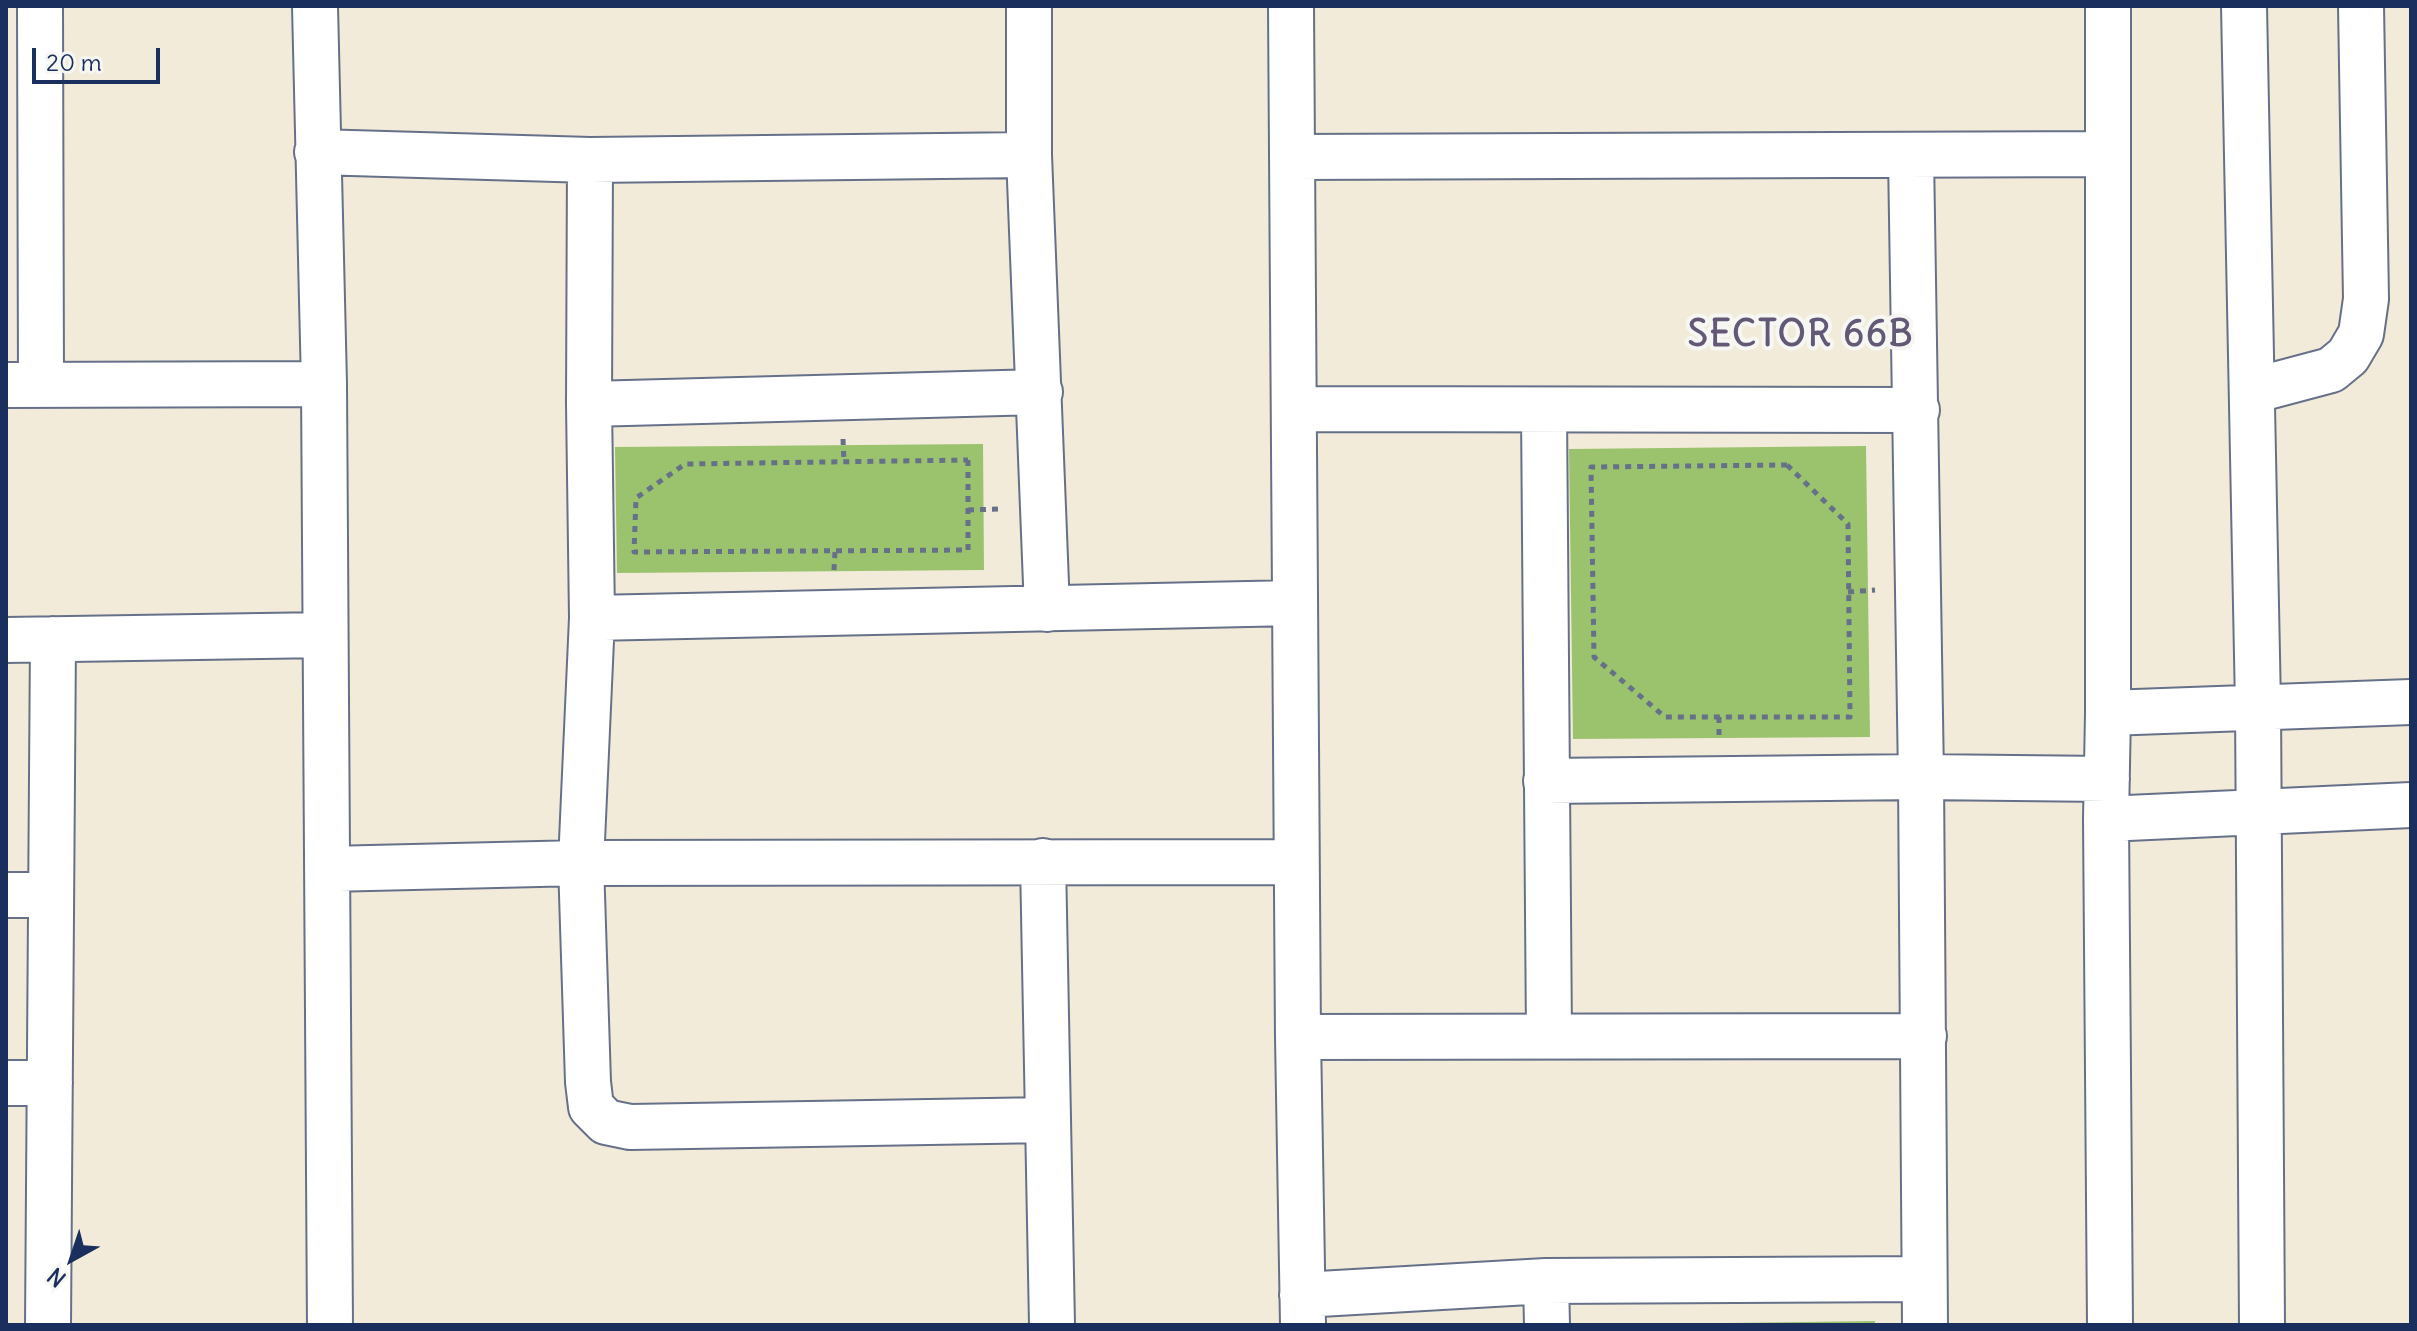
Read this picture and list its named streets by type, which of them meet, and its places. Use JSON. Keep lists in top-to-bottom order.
{
  "districts": ["SECTOR 66B"],
  "scale_bar": "20 m",
  "north": "bottom left"
}
